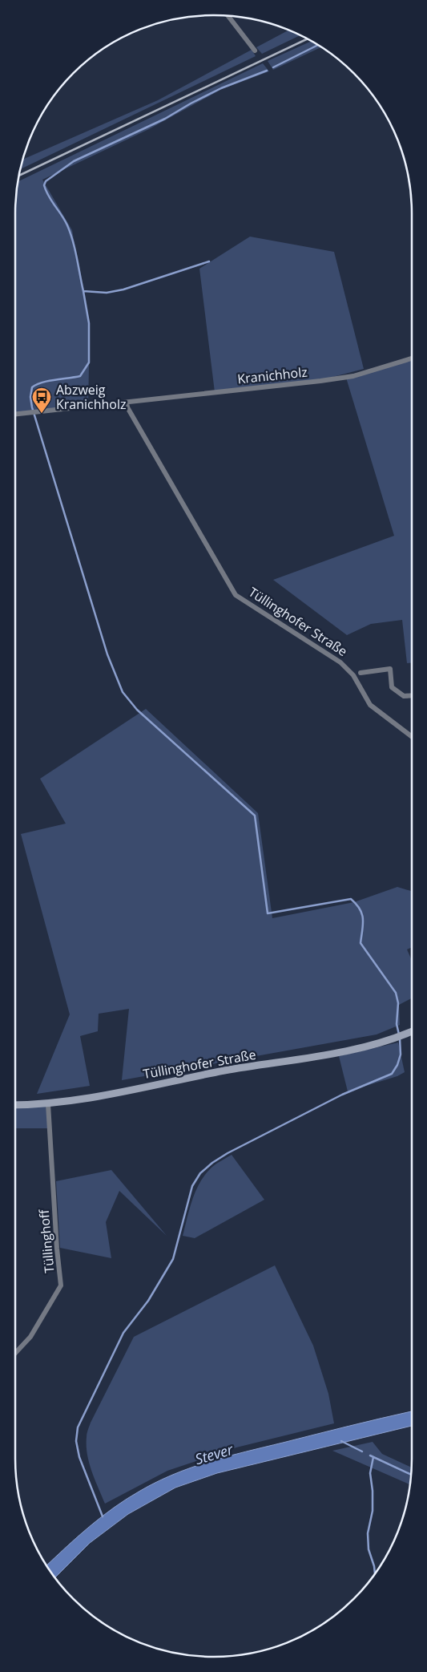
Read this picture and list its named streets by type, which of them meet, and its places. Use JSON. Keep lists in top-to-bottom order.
{
  "streets": {
    "main road": ["Tüllinghofer Straße"],
    "street": ["Kranichholz", "Tüllinghoff"]
  },
  "crossings": [
    ["Kranichholz", "Tüllinghofer Straße"],
    ["Tüllinghofer Straße", "Tüllinghoff"]
  ],
  "water": ["Stever"],
  "places": {
    "bus stop": ["Abzweig Kranichholz"]
  }
}
